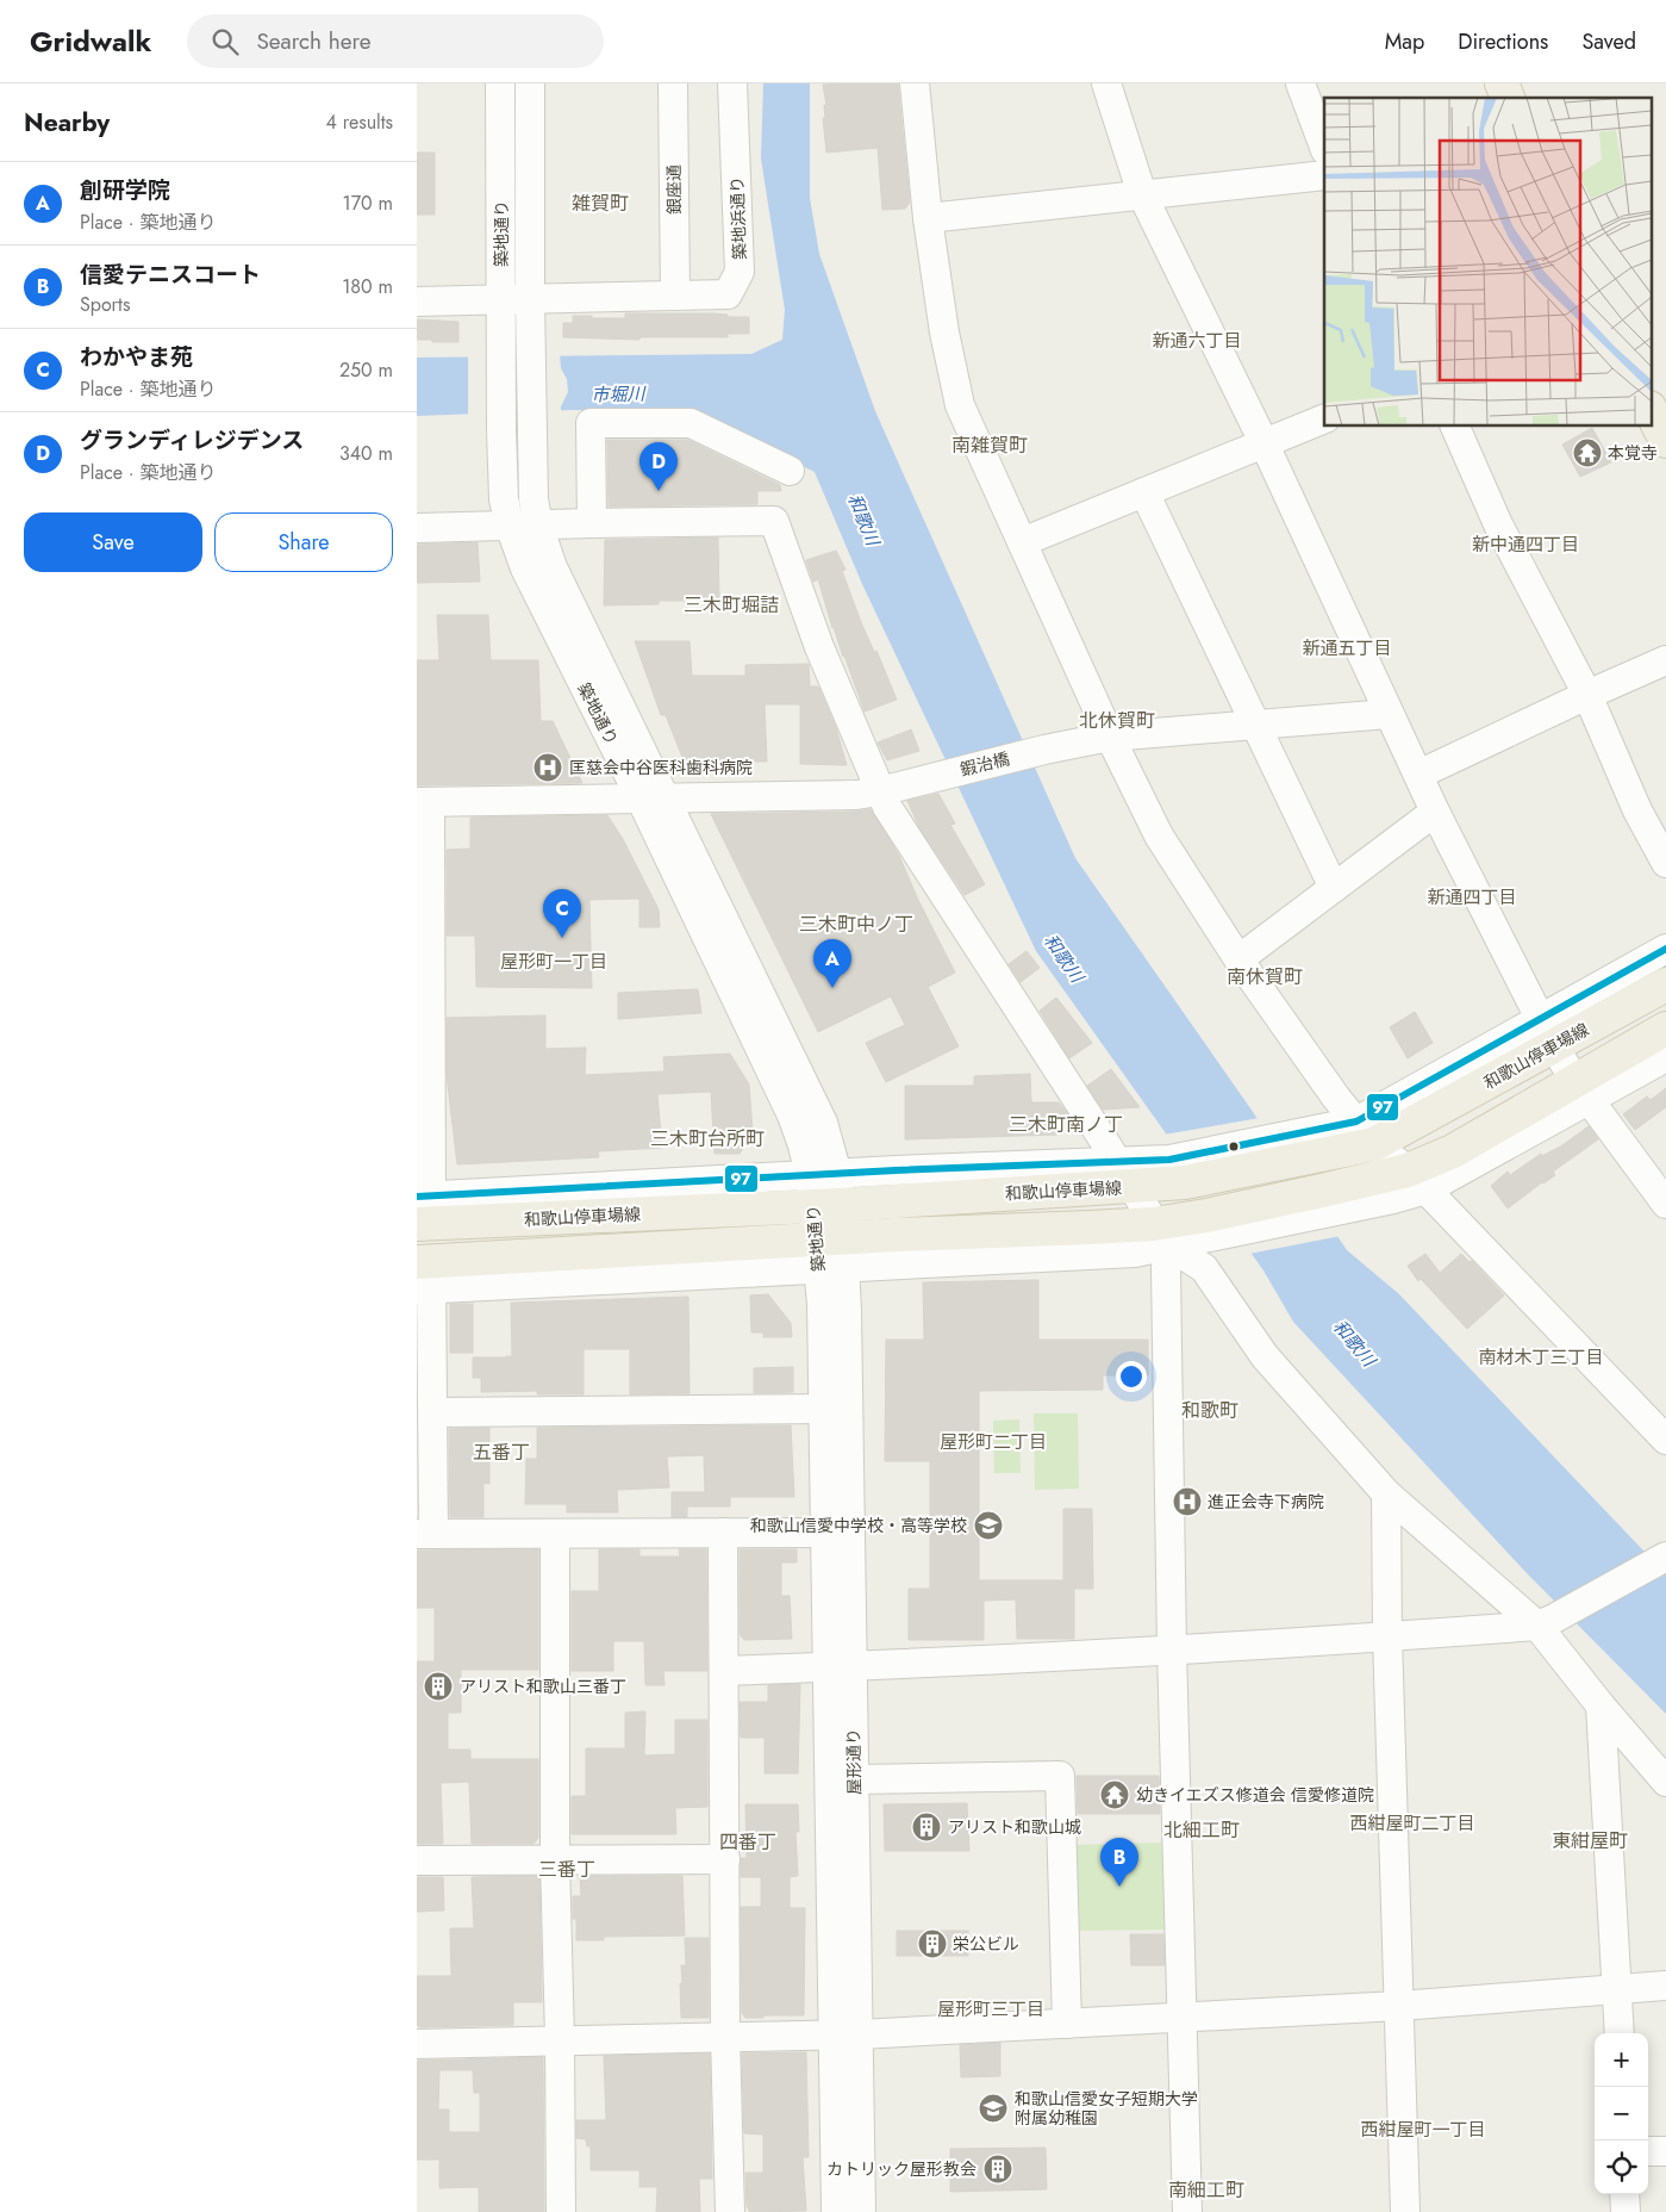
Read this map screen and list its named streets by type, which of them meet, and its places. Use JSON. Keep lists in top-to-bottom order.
{
  "streets": {
    "main road": ["和歌山停車場線"],
    "street": [
      "銀座通",
      "築地浜通り",
      "築地通り",
      "鍜治橋",
      "屋形通り"
    ]
  },
  "crossings": [
    ["銀座通", "築地浜通り"],
    ["築地浜通り", "築地通り"],
    ["築地通り", "鍜治橋"],
    ["築地通り", "和歌山停車場線"],
    ["築地通り", "屋形通り"]
  ],
  "districts": [
    "雑賀町",
    "新通六丁目",
    "南雑賀町",
    "新中通四丁目",
    "三木町堀詰",
    "新通五丁目",
    "北休賀町",
    "新通四丁目",
    "三木町中ノ丁",
    "屋形町一丁目",
    "南休賀町",
    "三木町南ノ丁",
    "三木町台所町",
    "南材木丁三丁目",
    "和歌町",
    "屋形町二丁目",
    "五番丁",
    "西紺屋町二丁目",
    "北細工町",
    "東紺屋町",
    "四番丁",
    "三番丁",
    "屋形町三丁目",
    "西紺屋町一丁目",
    "南細工町"
  ],
  "water": ["市堀川", "和歌川"],
  "places": {
    "temple": ["本覚寺", "幼きイエズス修道会 信愛修道院"],
    "hospital": ["匡慈会中谷医科歯科病院", "進正会寺下病院"],
    "school or university": ["和歌山信愛中学校・高等学校", "和歌山信愛女子短期大学 附属幼稚園"],
    "building": [
      "アリスト和歌山三番丁",
      "アリスト和歌山城",
      "栄公ビル",
      "カトリック屋形教会"
    ]
  },
  "lines": ["transit line 97"],
  "page": {
    "header": "Gridwalk",
    "search": "Search here",
    "nav": ["Map", "Directions", "Saved"],
    "heading": ["Nearby", "4 results"],
    "list": [
      {
        "mark": "A",
        "name": "創研学院",
        "note": "Place · 築地通り",
        "value": "170 m"
      },
      {
        "mark": "B",
        "name": "信愛テニスコート",
        "note": "Sports",
        "value": "180 m"
      },
      {
        "mark": "C",
        "name": "わかやま苑",
        "note": "Place · 築地通り",
        "value": "250 m"
      },
      {
        "mark": "D",
        "name": "グランディレジデンス",
        "note": "Place · 築地通り",
        "value": "340 m"
      }
    ],
    "pins": [
      "D",
      "C",
      "A",
      "B"
    ],
    "buttons": ["Save", "Share"],
    "map_buttons": ["+", "−"]
  }
}
